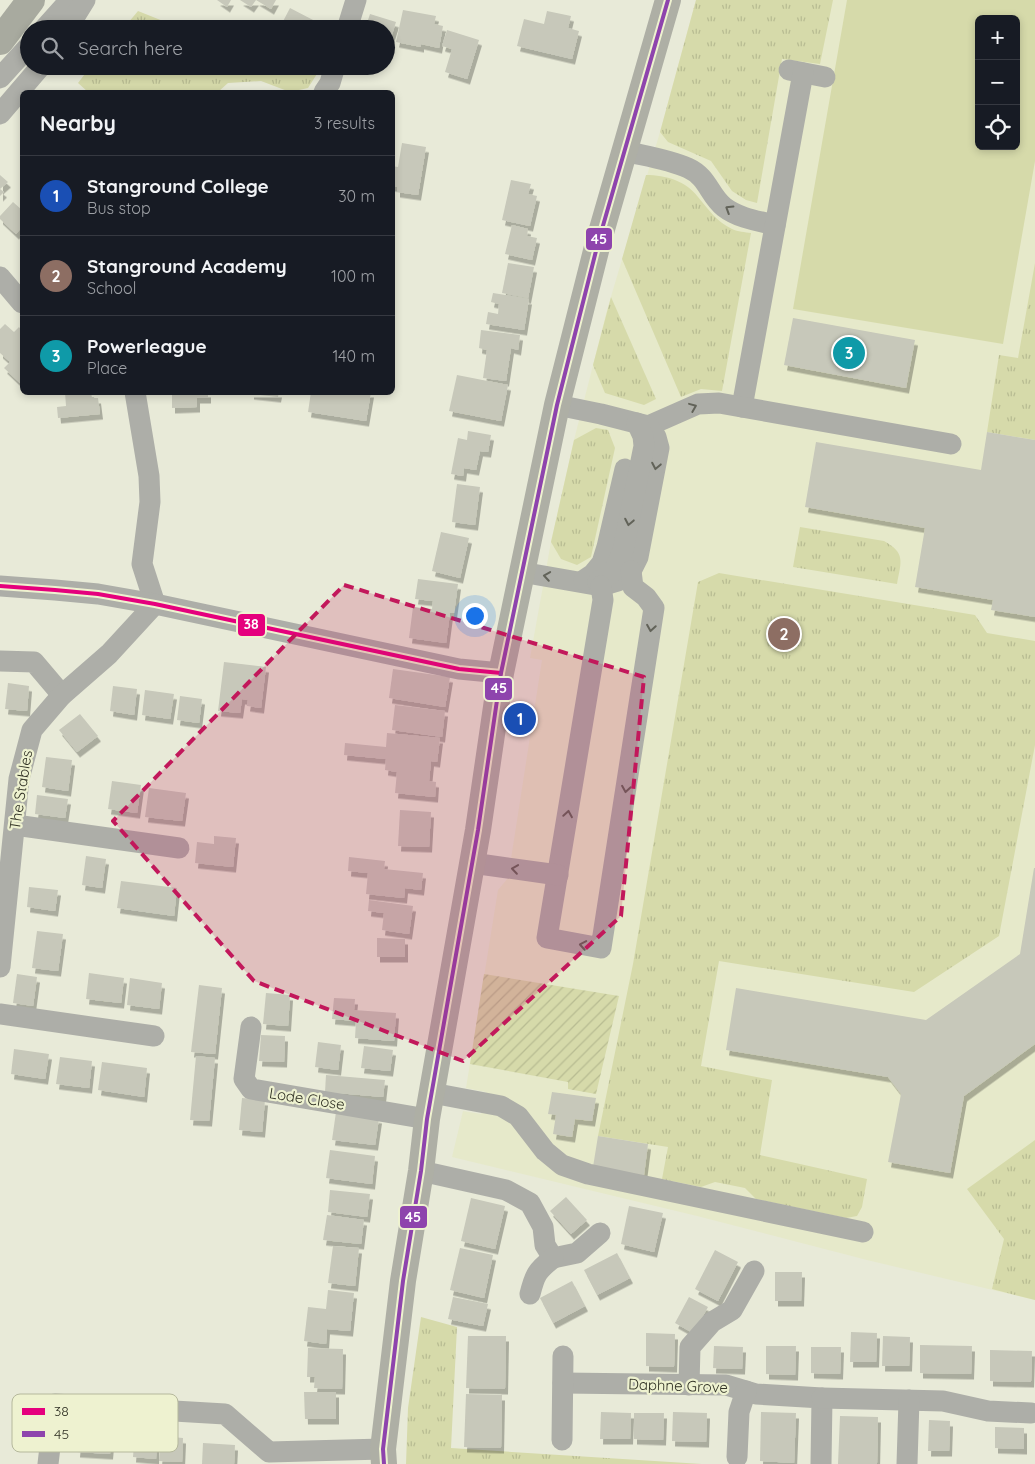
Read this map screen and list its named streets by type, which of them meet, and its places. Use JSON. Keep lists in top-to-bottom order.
{
  "streets": {
    "street": ["The Stables", "Lode Close", "Daphne Grove"]
  },
  "lines": ["transit line 45", "transit line 38"],
  "legend": ["38", "45"],
  "page": {
    "map_buttons": ["+", "−"],
    "search": "Search here",
    "heading": ["Nearby", "3 results"],
    "list": [
      {
        "mark": "1",
        "name": "Stanground College",
        "note": "Bus stop",
        "value": "30 m"
      },
      {
        "mark": "2",
        "name": "Stanground Academy",
        "note": "School",
        "value": "100 m"
      },
      {
        "mark": "3",
        "name": "Powerleague",
        "note": "Place",
        "value": "140 m"
      }
    ],
    "pins": ["3", "2", "1"]
  }
}
